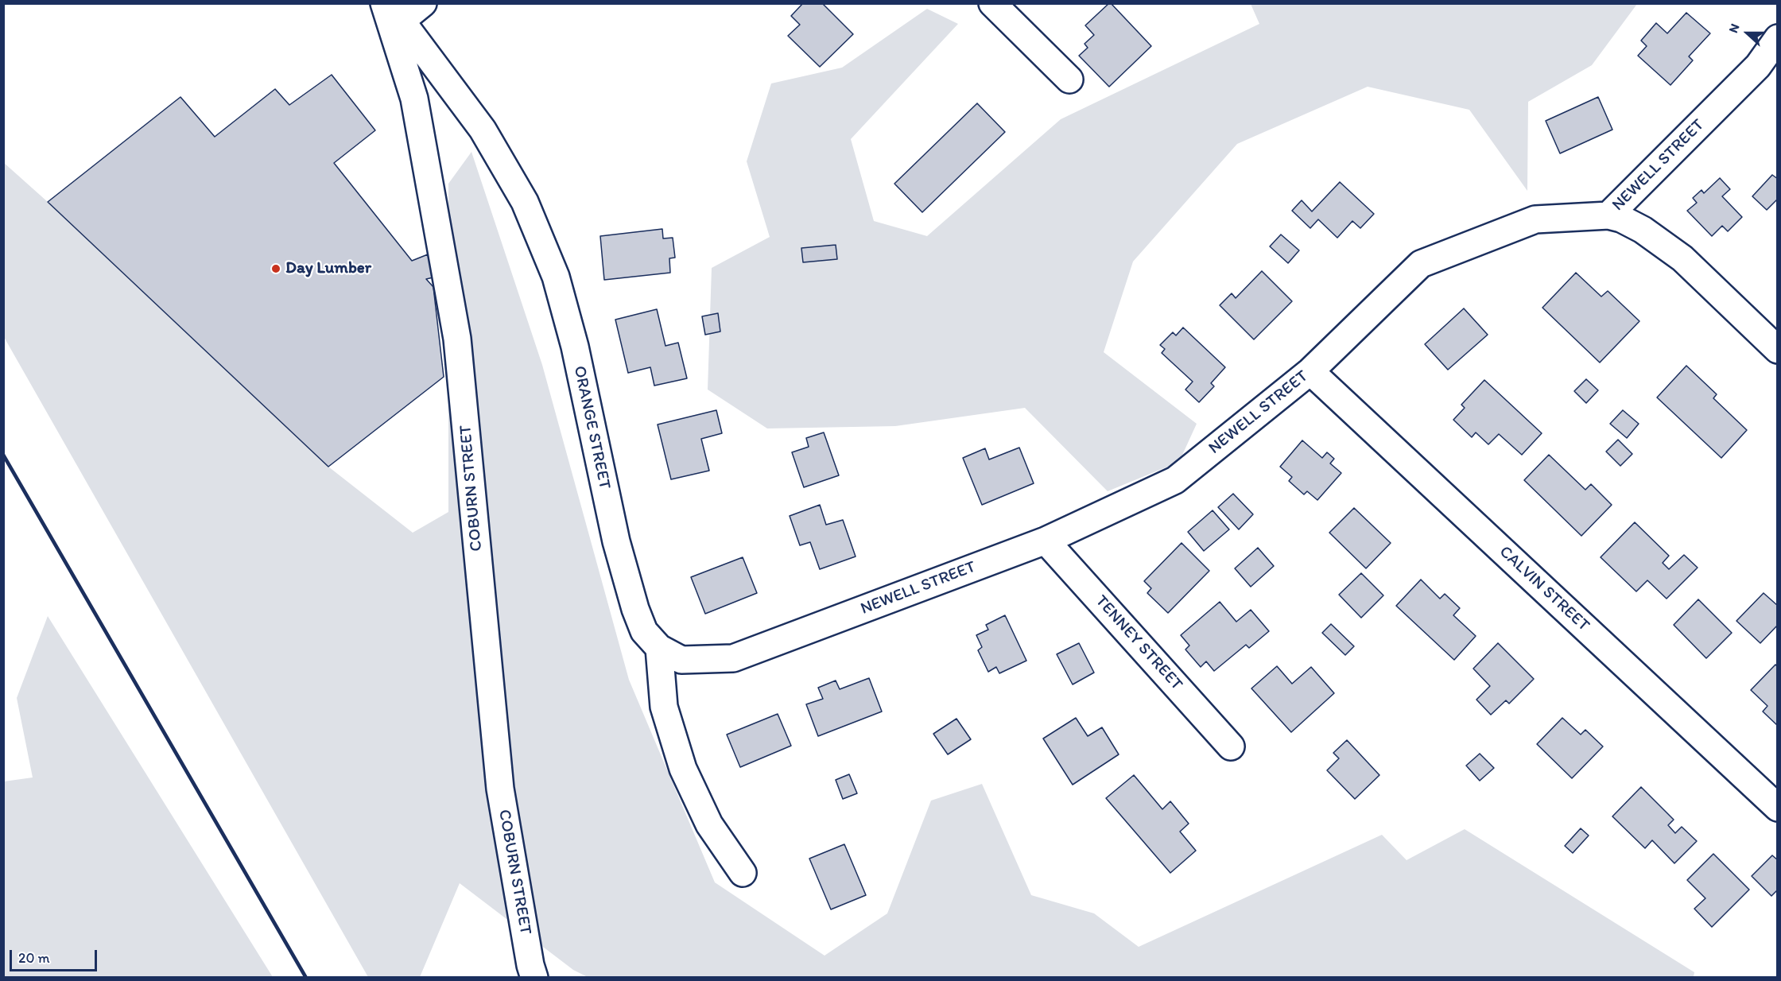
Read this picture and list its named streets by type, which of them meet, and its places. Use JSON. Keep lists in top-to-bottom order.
{
  "streets": {
    "street": [
      "NEWELL STREET",
      "ORANGE STREET",
      "COBURN STREET",
      "CALVIN STREET",
      "TENNEY STREET"
    ]
  },
  "crossings": [
    ["NEWELL STREET", "ORANGE STREET"],
    ["NEWELL STREET", "CALVIN STREET"],
    ["NEWELL STREET", "TENNEY STREET"],
    ["ORANGE STREET", "COBURN STREET"]
  ],
  "places": ["Day Lumber"],
  "scale_bar": "20 m",
  "north": "left"
}
